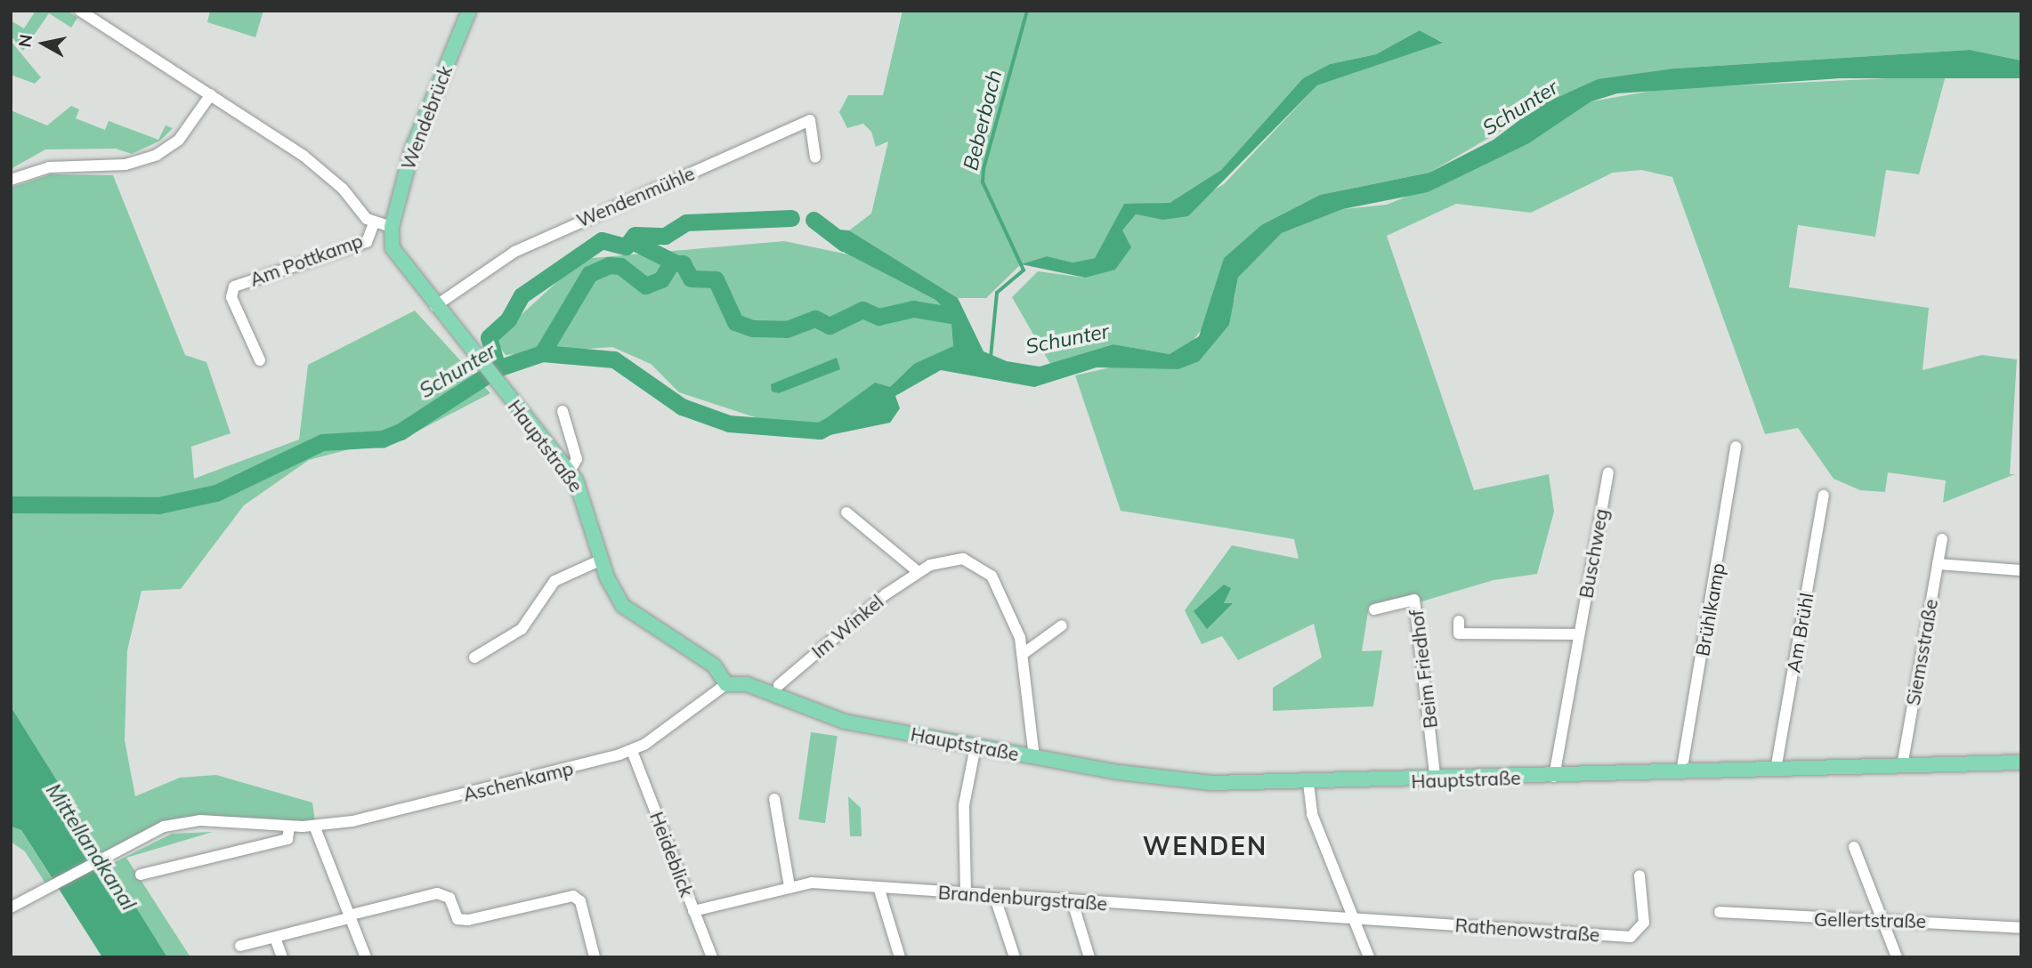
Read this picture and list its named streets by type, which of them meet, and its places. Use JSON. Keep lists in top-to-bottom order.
{
  "streets": {
    "main road": ["Wendebrück", "Hauptstraße"],
    "street": [
      "Wendenmühle",
      "Am Pottkamp",
      "Buschweg",
      "Brühlkamp",
      "Im Winkel",
      "Am Brühl",
      "Siemsstraße",
      "Beim Friedhof",
      "Aschenkamp",
      "Heideblick",
      "Brandenburgstraße",
      "Gellertstraße",
      "Rathenowstraße"
    ]
  },
  "crossings": [
    ["Wendebrück", "Hauptstraße"],
    ["Wendenmühle", "Hauptstraße"],
    ["Hauptstraße", "Buschweg"],
    ["Hauptstraße", "Brühlkamp"],
    ["Hauptstraße", "Im Winkel"],
    ["Hauptstraße", "Am Brühl"],
    ["Hauptstraße", "Siemsstraße"],
    ["Hauptstraße", "Beim Friedhof"],
    ["Hauptstraße", "Aschenkamp"],
    ["Aschenkamp", "Heideblick"],
    ["Heideblick", "Brandenburgstraße"],
    ["Brandenburgstraße", "Rathenowstraße"]
  ],
  "districts": ["WENDEN"],
  "water": ["Schunter", "Beberbach", "Mittellandkanal"],
  "north": "left"
}
